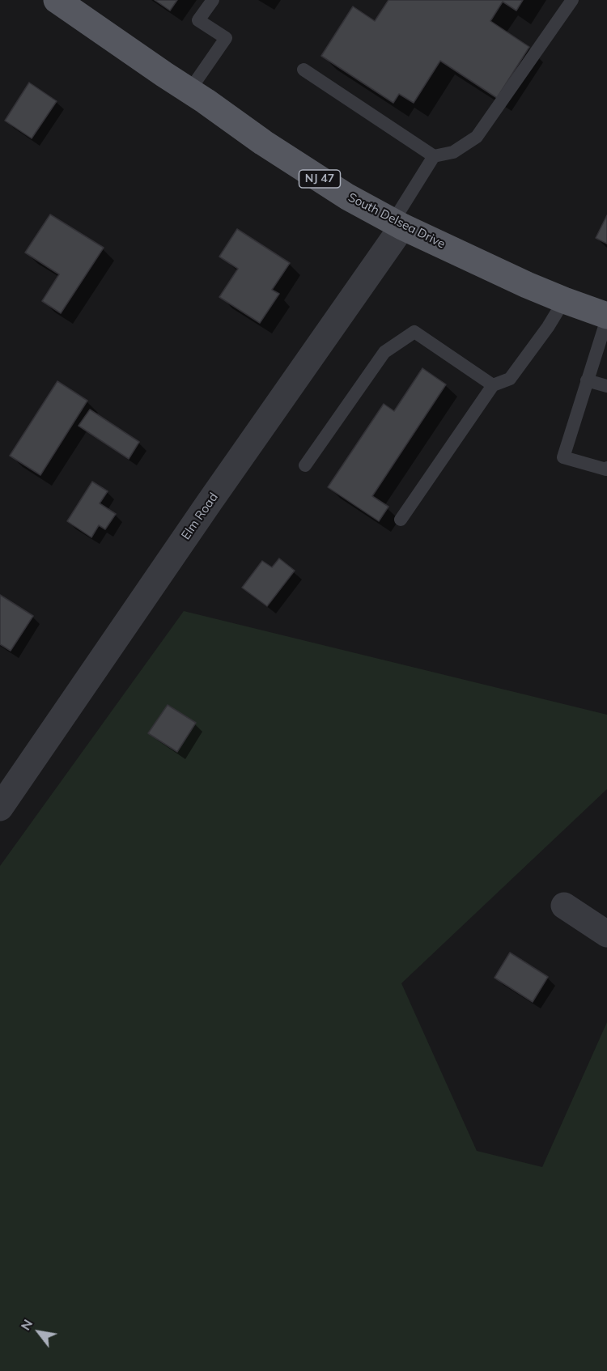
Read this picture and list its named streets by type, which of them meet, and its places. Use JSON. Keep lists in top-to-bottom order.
{
  "streets": {
    "main road": ["NJ 47", "South Delsea Drive"],
    "street": ["Elm Road"]
  },
  "crossings": [
    ["South Delsea Drive", "Elm Road"]
  ],
  "north": "top left"
}
